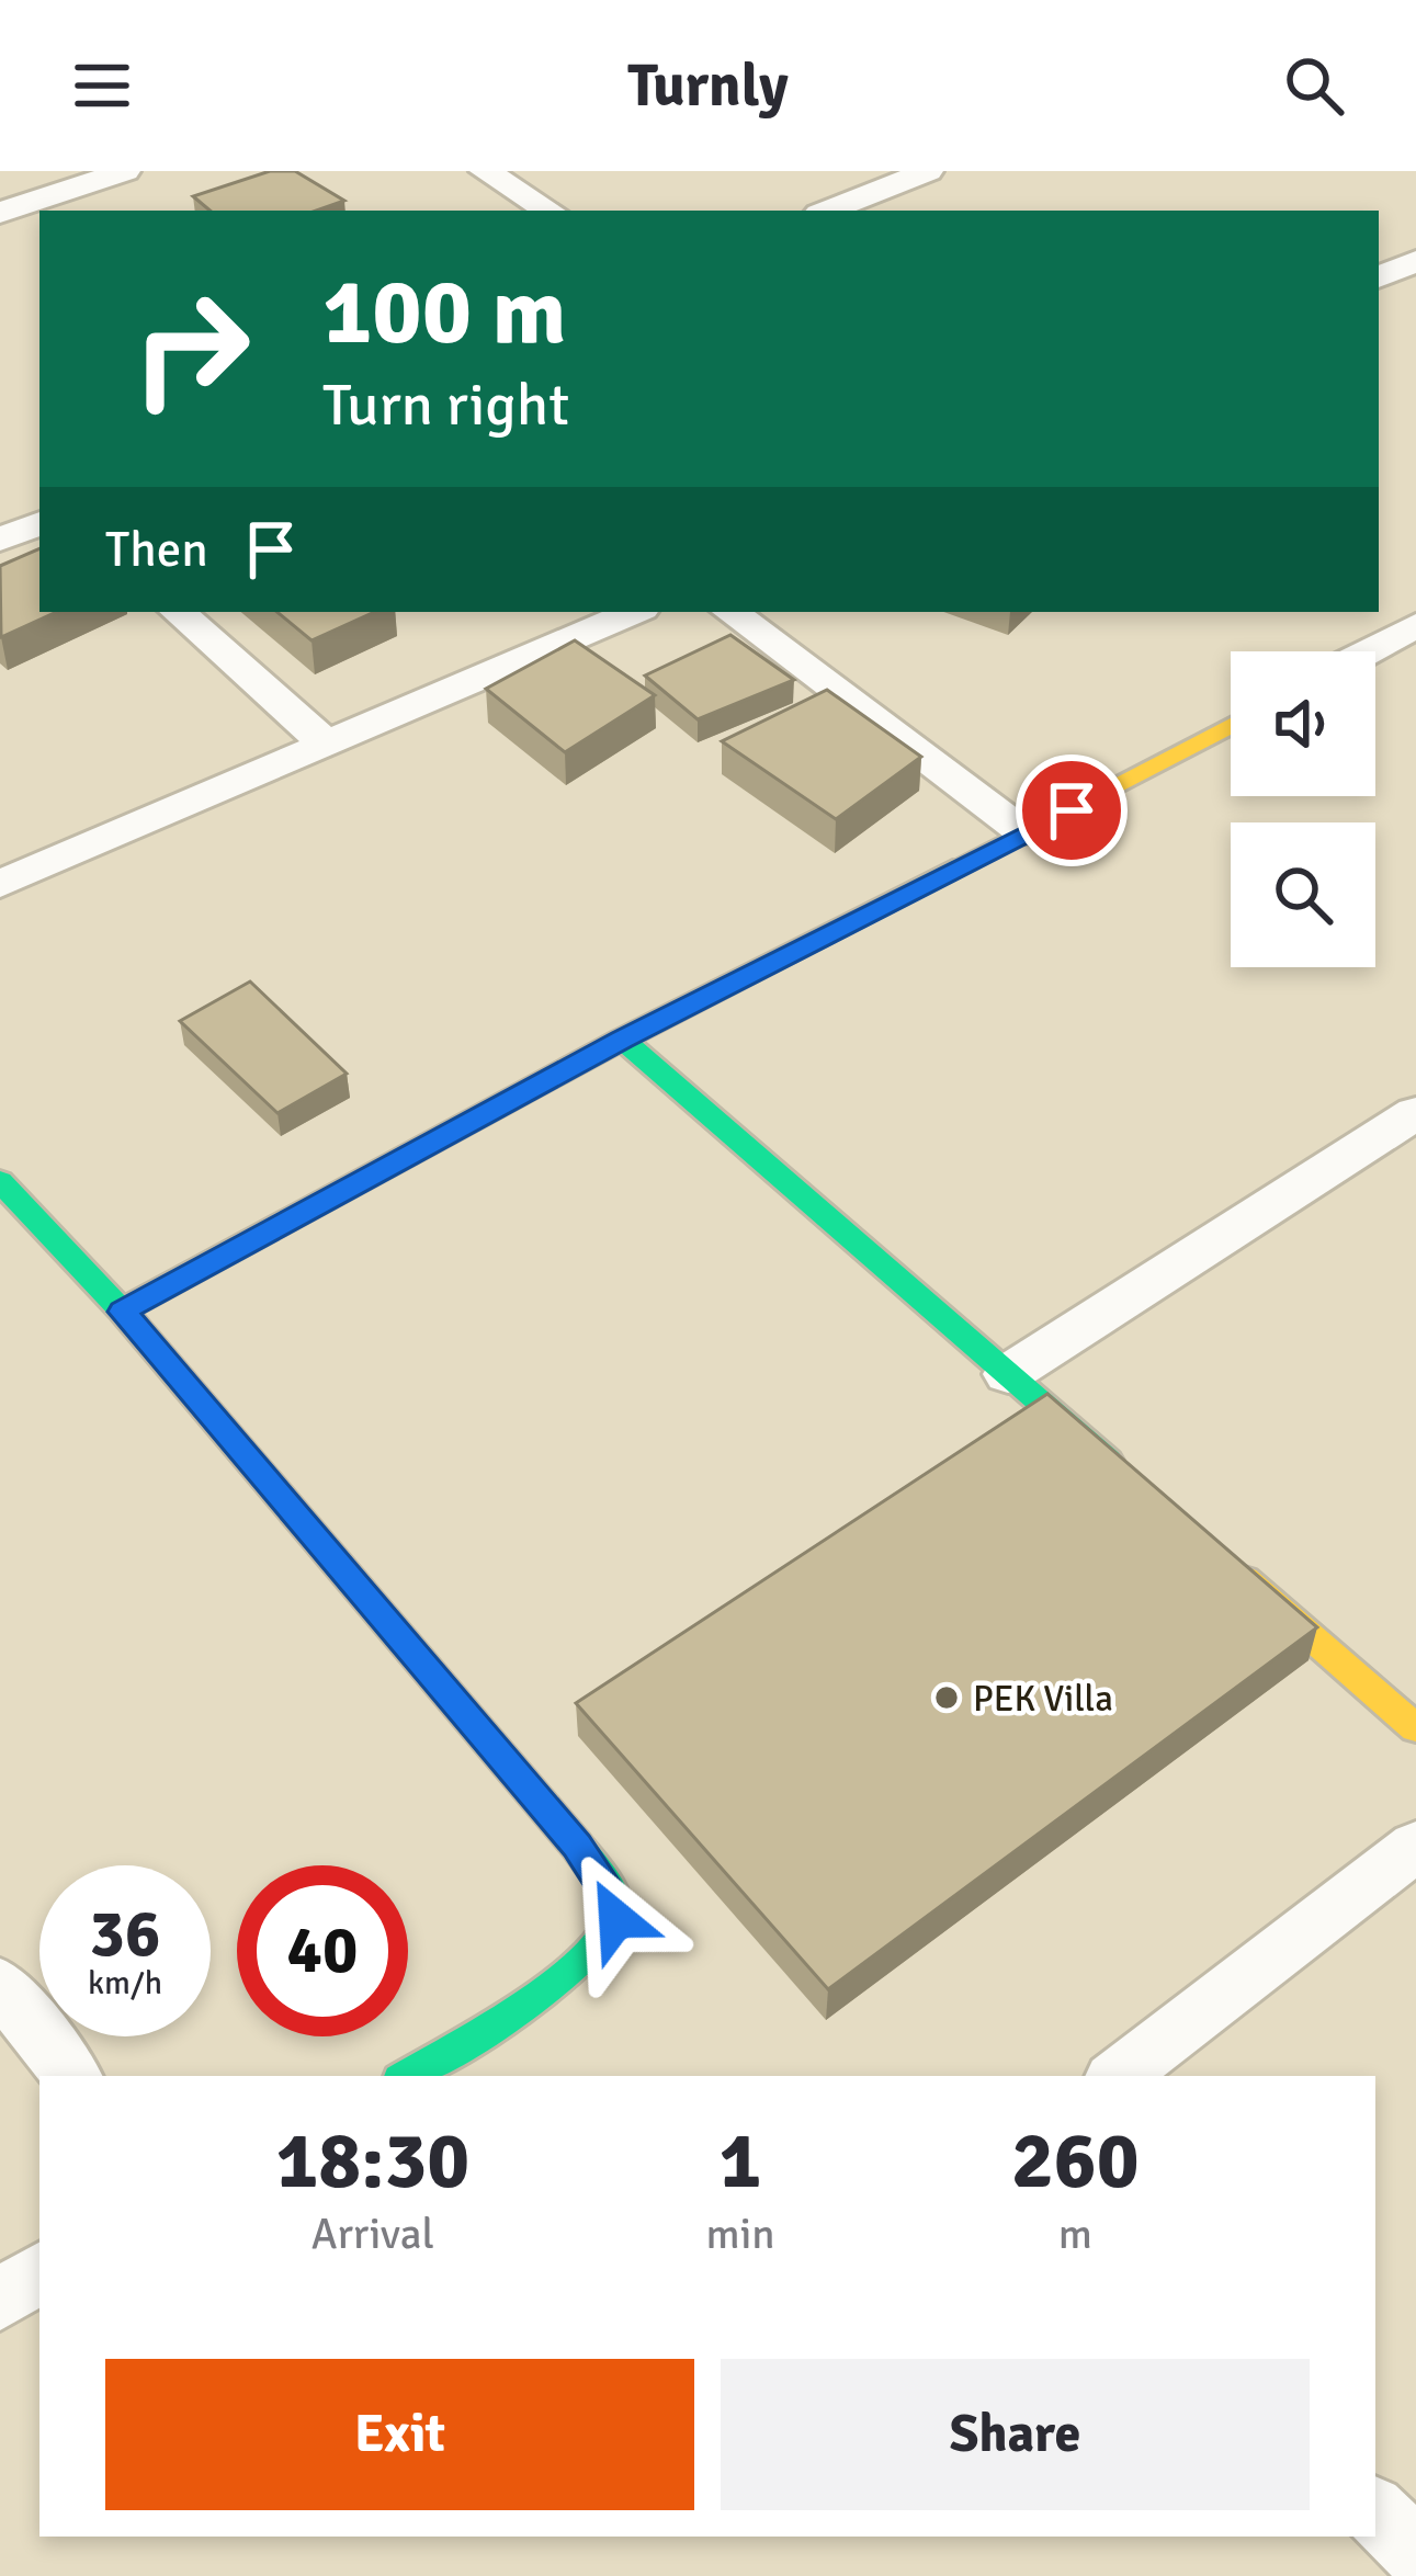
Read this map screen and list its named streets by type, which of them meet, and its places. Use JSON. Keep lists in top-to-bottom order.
{
  "places": ["PEK Villa"],
  "page": {
    "header": "Turnly",
    "turn": ["100 m", "Turn right"],
    "then": "Then",
    "speed": "36 km/h",
    "limit": "40",
    "eta": [
      "18:30",
      "Arrival",
      "1",
      "min",
      "260",
      "m"
    ],
    "buttons": ["Exit", "Share"]
  }
}
